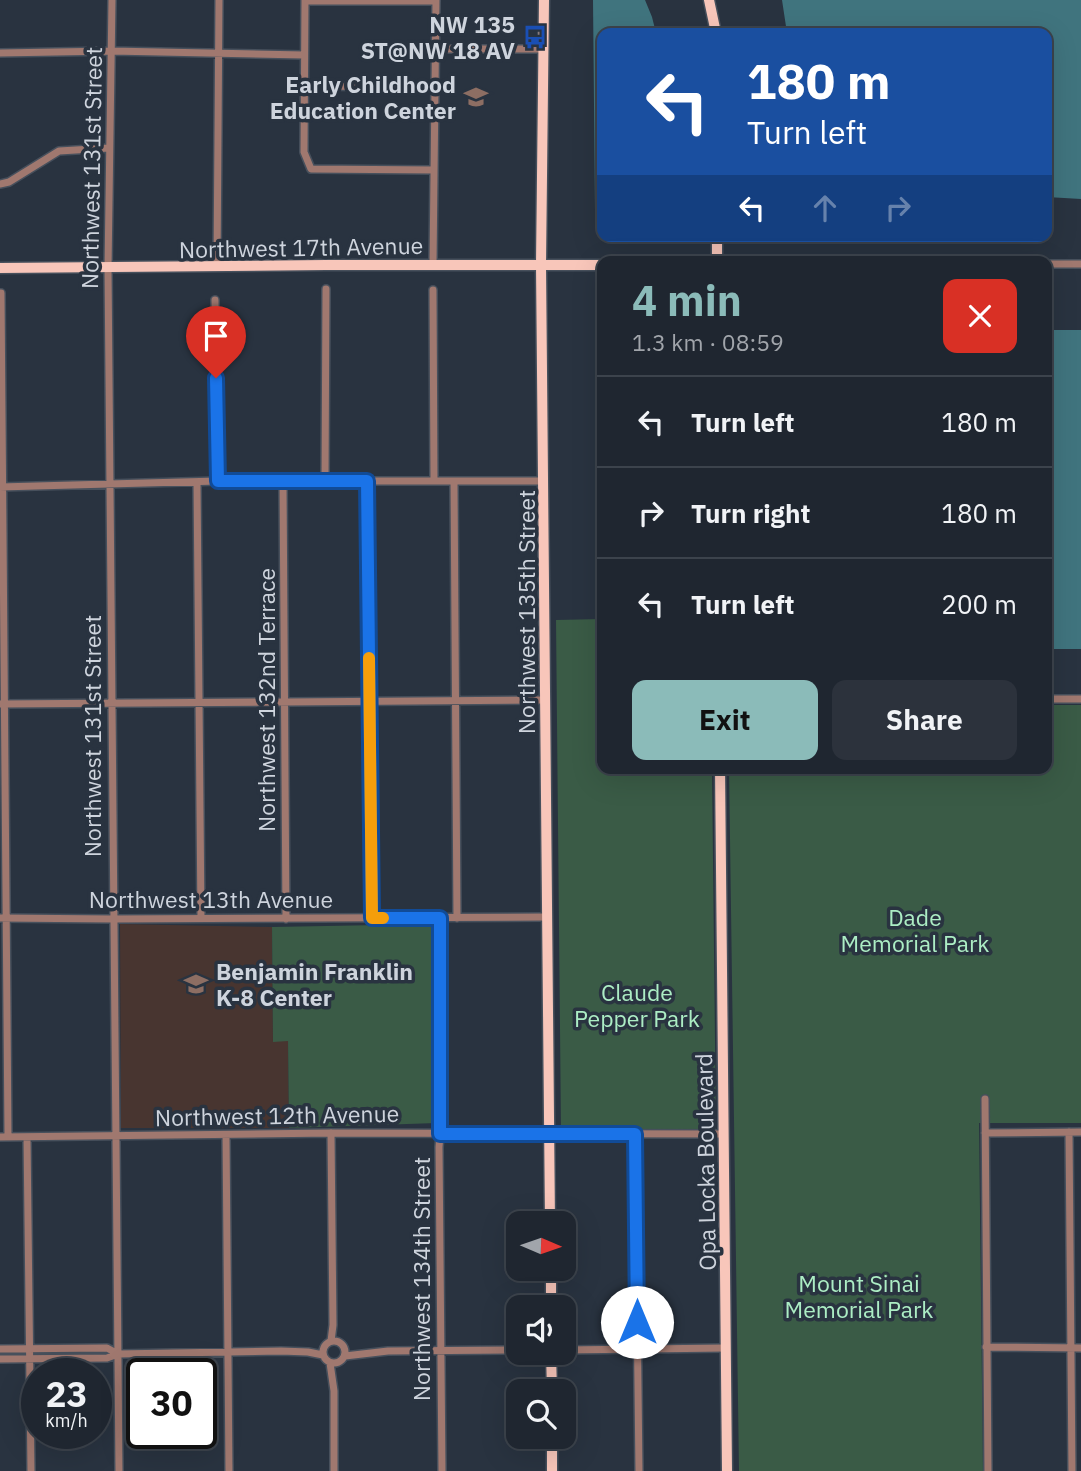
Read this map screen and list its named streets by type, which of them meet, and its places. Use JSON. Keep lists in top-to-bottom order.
{
  "streets": {
    "main road": ["Northwest 17th Avenue", "Northwest 135th Street", "Opa Locka Boulevard"],
    "street": [
      "Northwest 131st Street",
      "Northwest 132nd Terrace",
      "Northwest 13th Avenue",
      "Northwest 12th Avenue",
      "Northwest 134th Street"
    ]
  },
  "crossings": [
    ["Northwest 131st Street", "Northwest 17th Avenue"],
    ["Northwest 131st Street", "Northwest 13th Avenue"],
    ["Northwest 131st Street", "Northwest 12th Avenue"],
    ["Northwest 17th Avenue", "Northwest 135th Street"],
    ["Northwest 135th Street", "Northwest 13th Avenue"],
    ["Northwest 135th Street", "Northwest 12th Avenue"],
    ["Northwest 132nd Terrace", "Northwest 13th Avenue"],
    ["Northwest 13th Avenue", "Northwest 134th Street"],
    ["Northwest 12th Avenue", "Opa Locka Boulevard"],
    ["Northwest 12th Avenue", "Northwest 134th Street"]
  ],
  "parks": ["Dade Memorial Park", "Claude Pepper Park", "Mount Sinai Memorial Park"],
  "places": {
    "bus stop": ["NW 135 ST@NW 18 AV"],
    "school or university": ["Early Childhood Education Center", "Benjamin Franklin K-8 Center"]
  },
  "north": "right",
  "page": {
    "turn": ["180 m", "Turn left"],
    "heading": ["4 min", "1.3 km · 08:59"],
    "list": [
      {
        "name": "Turn left",
        "value": "180 m"
      },
      {
        "name": "Turn right",
        "value": "180 m"
      },
      {
        "name": "Turn left",
        "value": "200 m"
      }
    ],
    "buttons": ["Exit", "Share"],
    "speed": "23 km/h",
    "limit": "30"
  }
}
